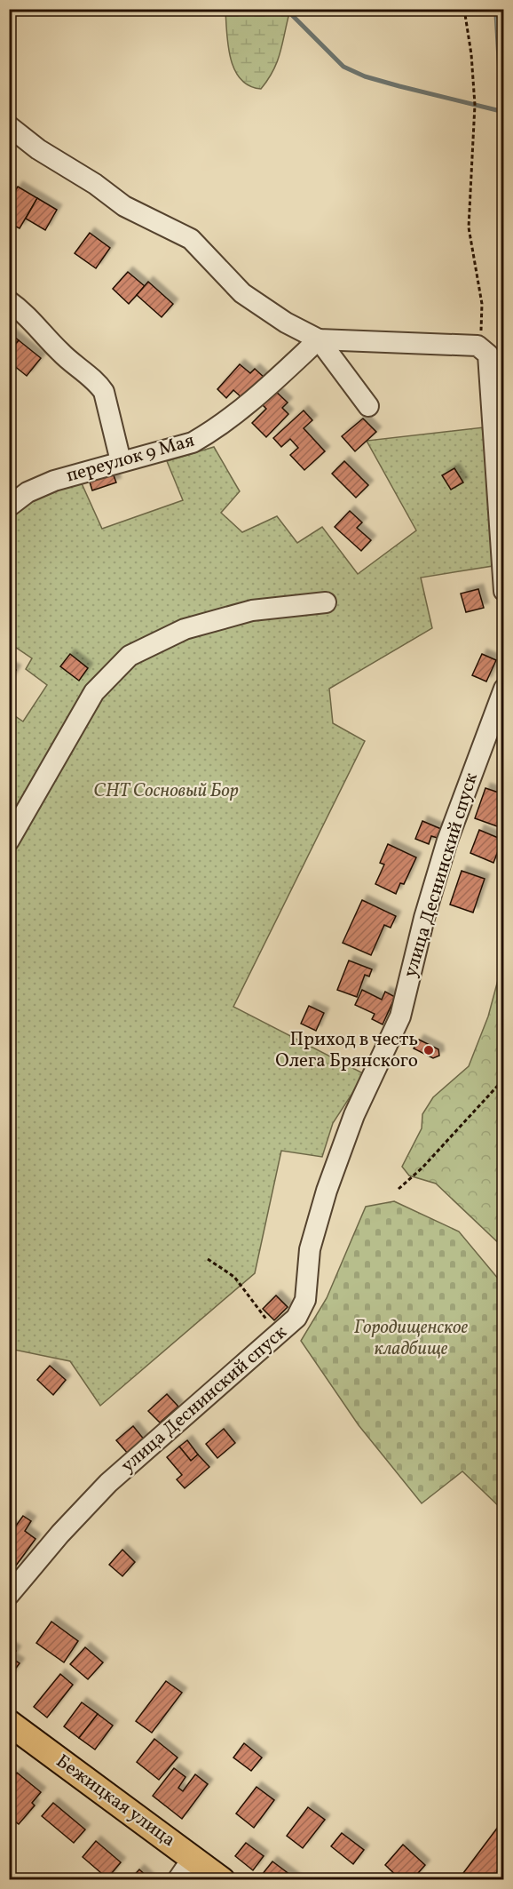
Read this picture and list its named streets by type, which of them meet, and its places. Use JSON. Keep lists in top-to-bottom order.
{
  "streets": {
    "main road": ["Бежицкая улица"],
    "street": ["переулок 9 Мая", "улица Деснинский спуск"]
  },
  "parks": ["СНТ Сосновый Бор", "Городищенское кладбище"],
  "places": ["Приход в честь Олега Брянского"]
}
